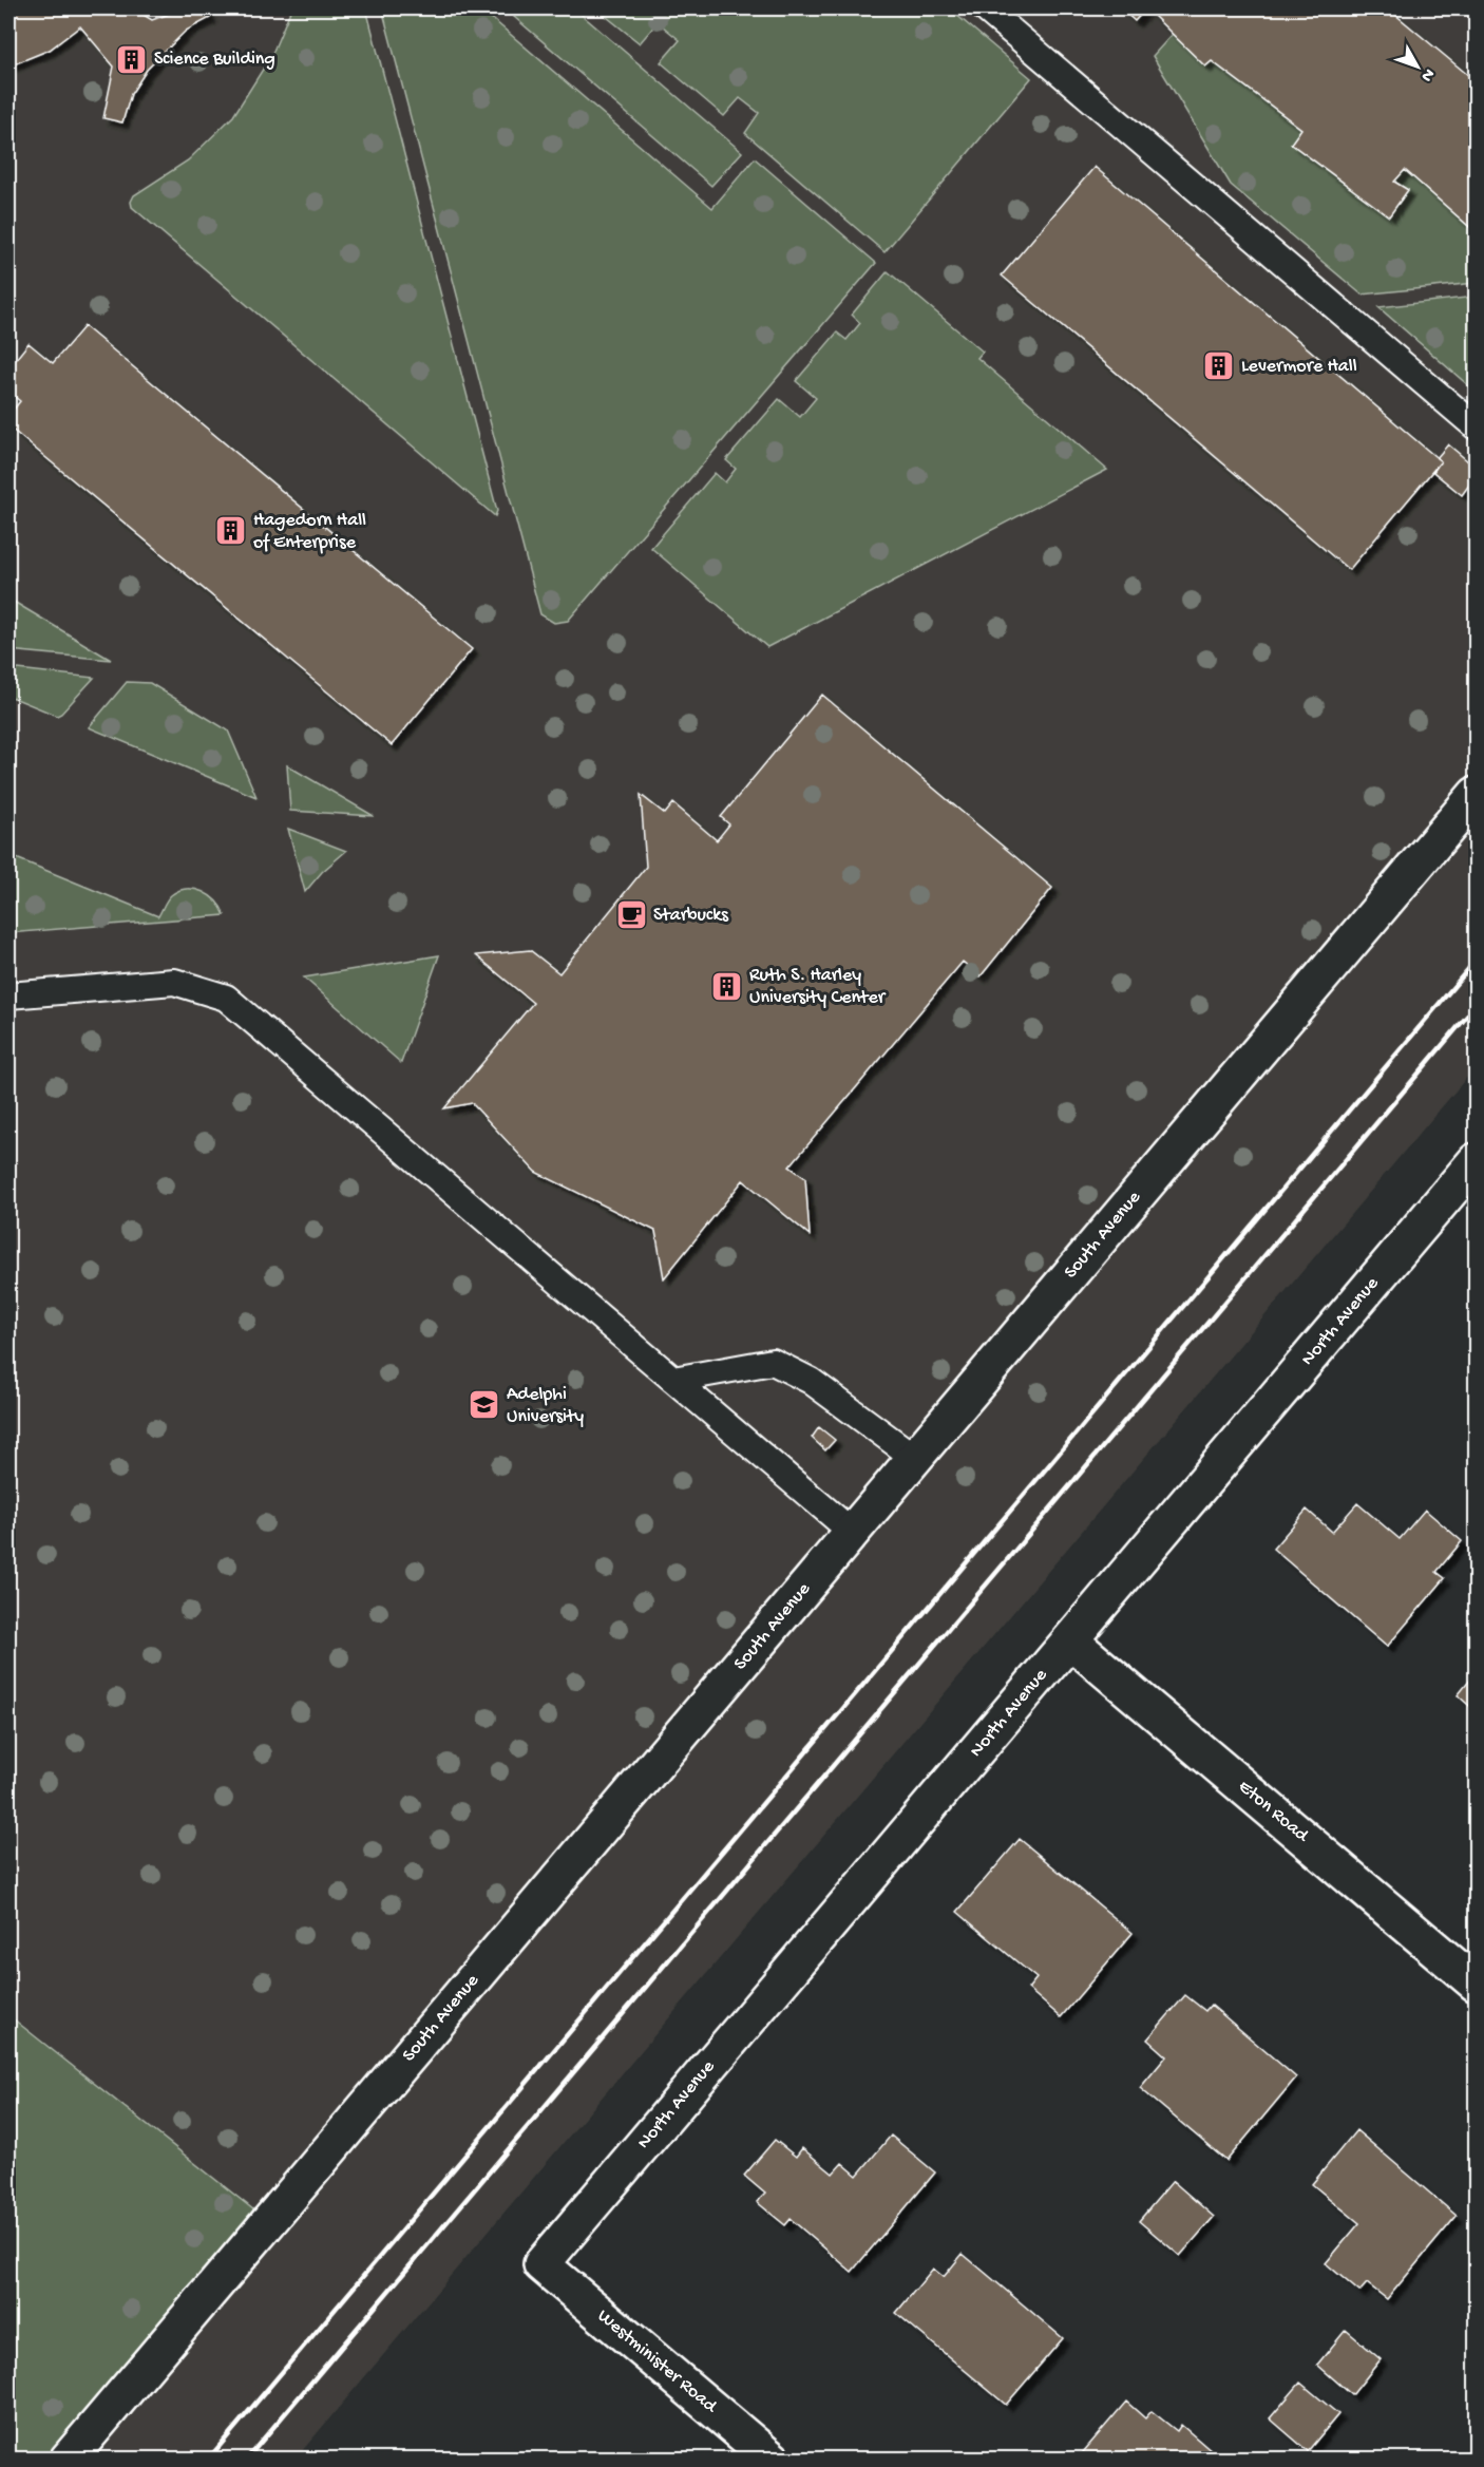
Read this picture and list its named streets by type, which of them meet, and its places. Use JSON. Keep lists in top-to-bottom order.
{
  "streets": {
    "street": [
      "South Avenue",
      "North Avenue",
      "Eton Road",
      "Westminister Road"
    ]
  },
  "crossings": [
    ["North Avenue", "Eton Road"],
    ["North Avenue", "Westminister Road"]
  ],
  "places": {
    "building": [
      "Science Building",
      "Levermore Hall",
      "Hagedorn Hall of Enterprise",
      "Ruth S. Harley University Center"
    ],
    "cafe": ["Starbucks"],
    "school or university": ["Adelphi University"]
  },
  "north": "bottom right"
}
